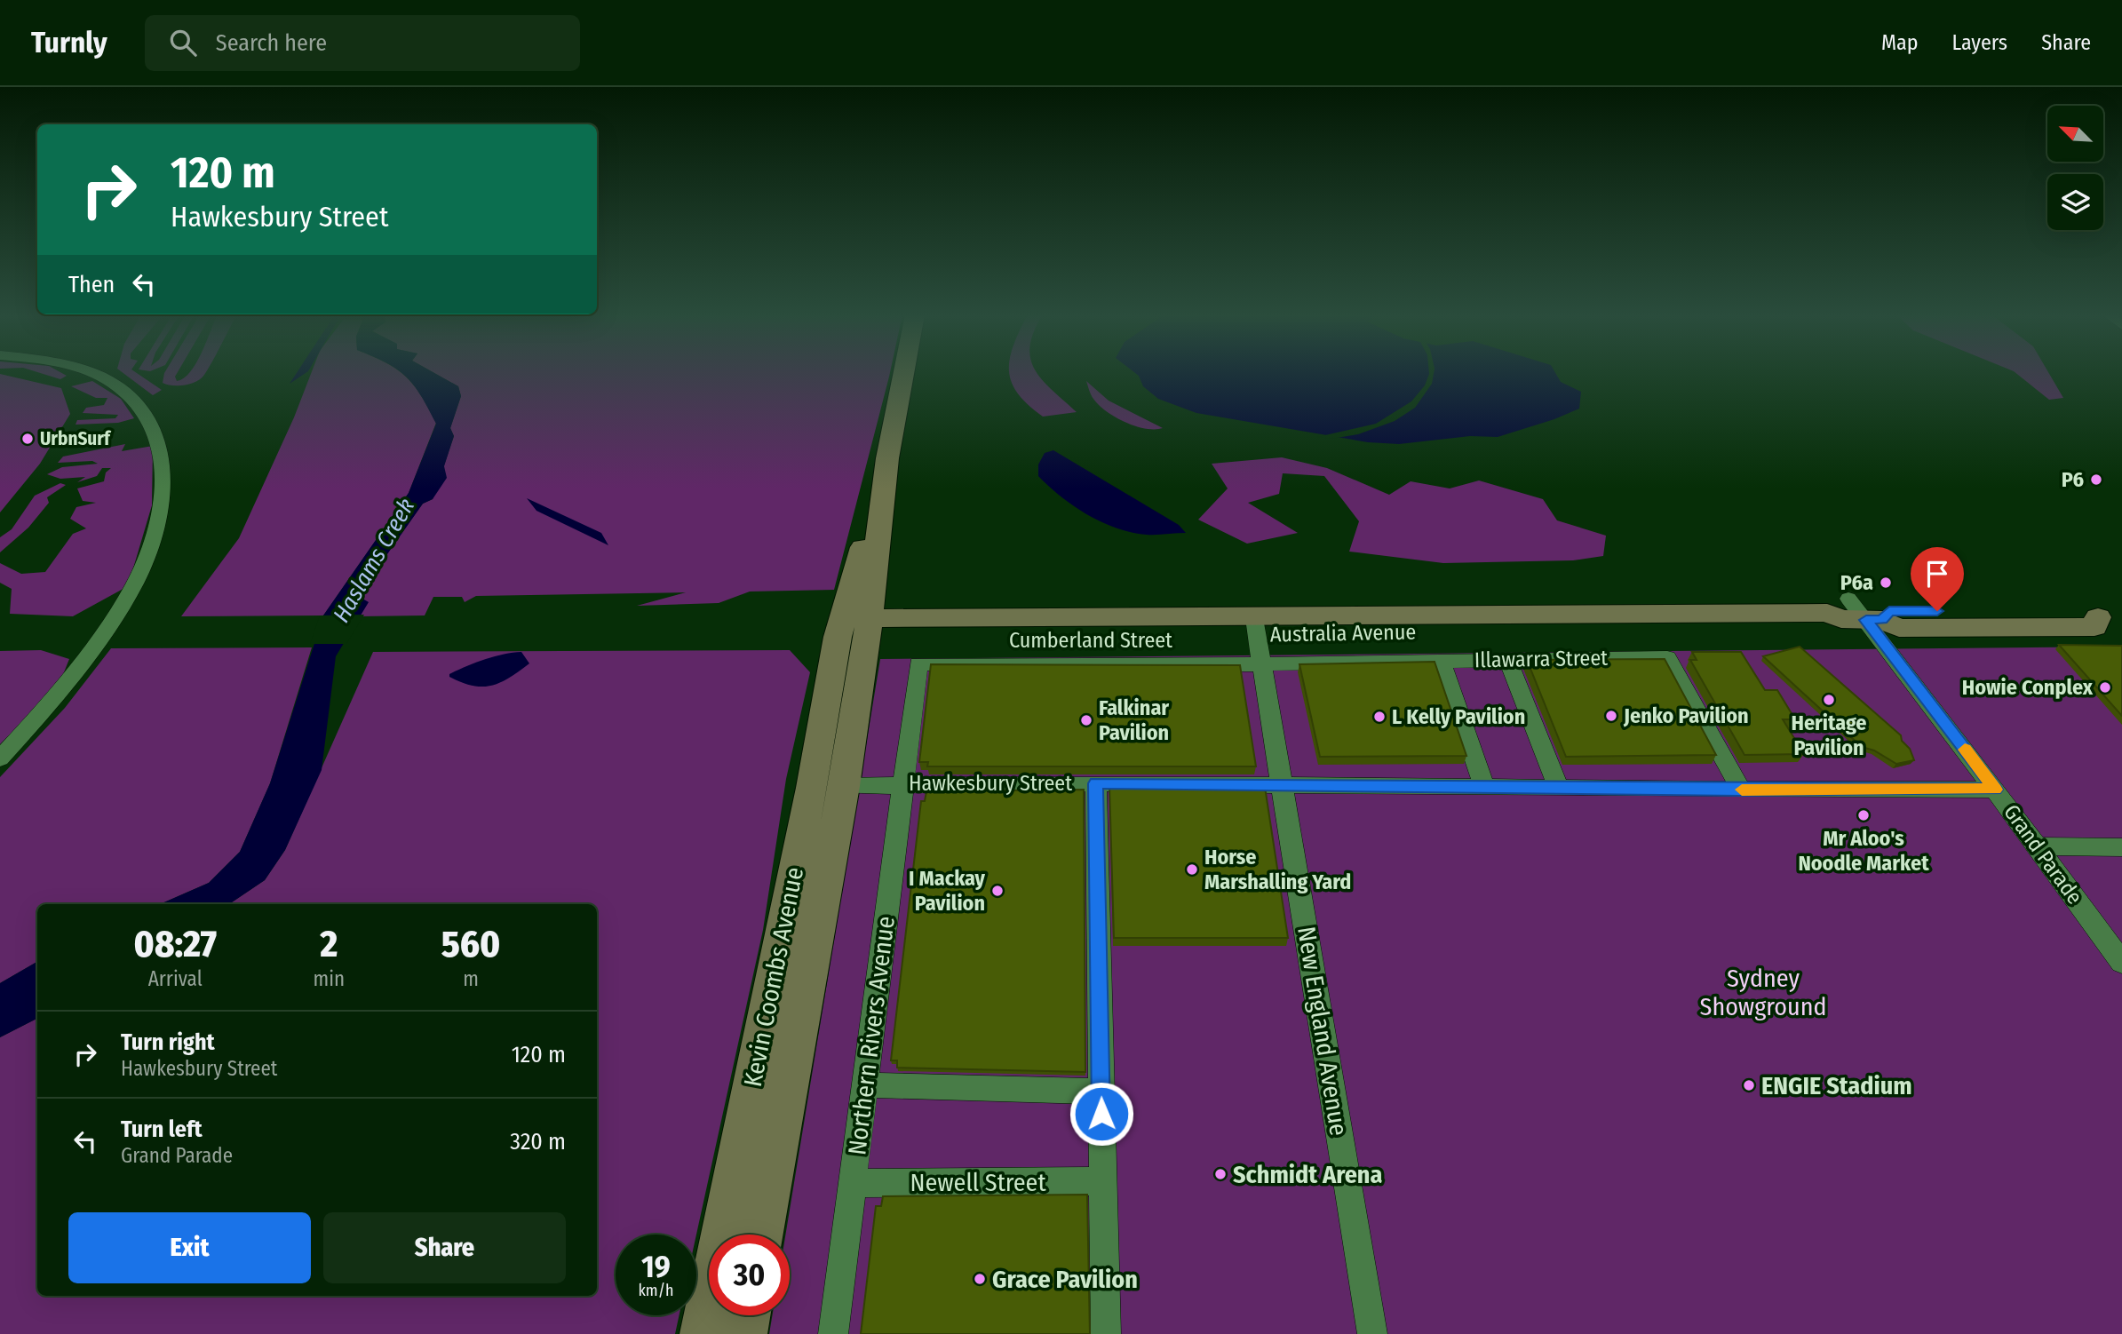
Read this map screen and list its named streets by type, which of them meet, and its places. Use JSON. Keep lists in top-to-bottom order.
{
  "streets": {
    "main road": ["Australia Avenue", "Kevin Coombs Avenue"],
    "street": [
      "Cumberland Street",
      "Illawarra Street",
      "Hawkesbury Street",
      "Grand Parade",
      "New England Avenue",
      "Northern Rivers Avenue",
      "Newell Street"
    ]
  },
  "crossings": [
    ["Australia Avenue", "Cumberland Street"],
    ["Australia Avenue", "Illawarra Street"],
    ["Australia Avenue", "Grand Parade"],
    ["Australia Avenue", "Kevin Coombs Avenue"],
    ["Australia Avenue", "New England Avenue"],
    ["Cumberland Street", "Illawarra Street"],
    ["Cumberland Street", "New England Avenue"],
    ["Cumberland Street", "Northern Rivers Avenue"],
    ["Illawarra Street", "Hawkesbury Street"],
    ["Illawarra Street", "New England Avenue"],
    ["Hawkesbury Street", "Grand Parade"],
    ["Hawkesbury Street", "Kevin Coombs Avenue"],
    ["Hawkesbury Street", "New England Avenue"],
    ["Hawkesbury Street", "Northern Rivers Avenue"],
    ["Northern Rivers Avenue", "Newell Street"]
  ],
  "water": ["Haslams Creek"],
  "parks": ["Sydney Showground"],
  "places": [
    "UrbnSurf",
    "P6",
    "P6a",
    "Howie Conplex",
    "Heritage Pavilion",
    "Jenko Pavilion",
    "L Kelly Pavilion",
    "Falkinar Pavilion",
    "Mr Aloo's Noodle Market",
    "Horse Marshalling Yard",
    "I Mackay Pavilion",
    "ENGIE Stadium",
    "Schmidt Arena",
    "Grace Pavilion"
  ],
  "north": "top left",
  "page": {
    "header": "Turnly",
    "search": "Search here",
    "nav": ["Map", "Layers", "Share"],
    "turn": ["120 m", "Hawkesbury Street"],
    "then": "Then",
    "eta": [
      "08:27",
      "Arrival",
      "2",
      "min",
      "560",
      "m"
    ],
    "list": [
      {
        "name": "Turn right",
        "note": "Hawkesbury Street",
        "value": "120 m"
      },
      {
        "name": "Turn left",
        "note": "Grand Parade",
        "value": "320 m"
      }
    ],
    "buttons": ["Exit", "Share"],
    "speed": "19 km/h",
    "limit": "30"
  }
}
